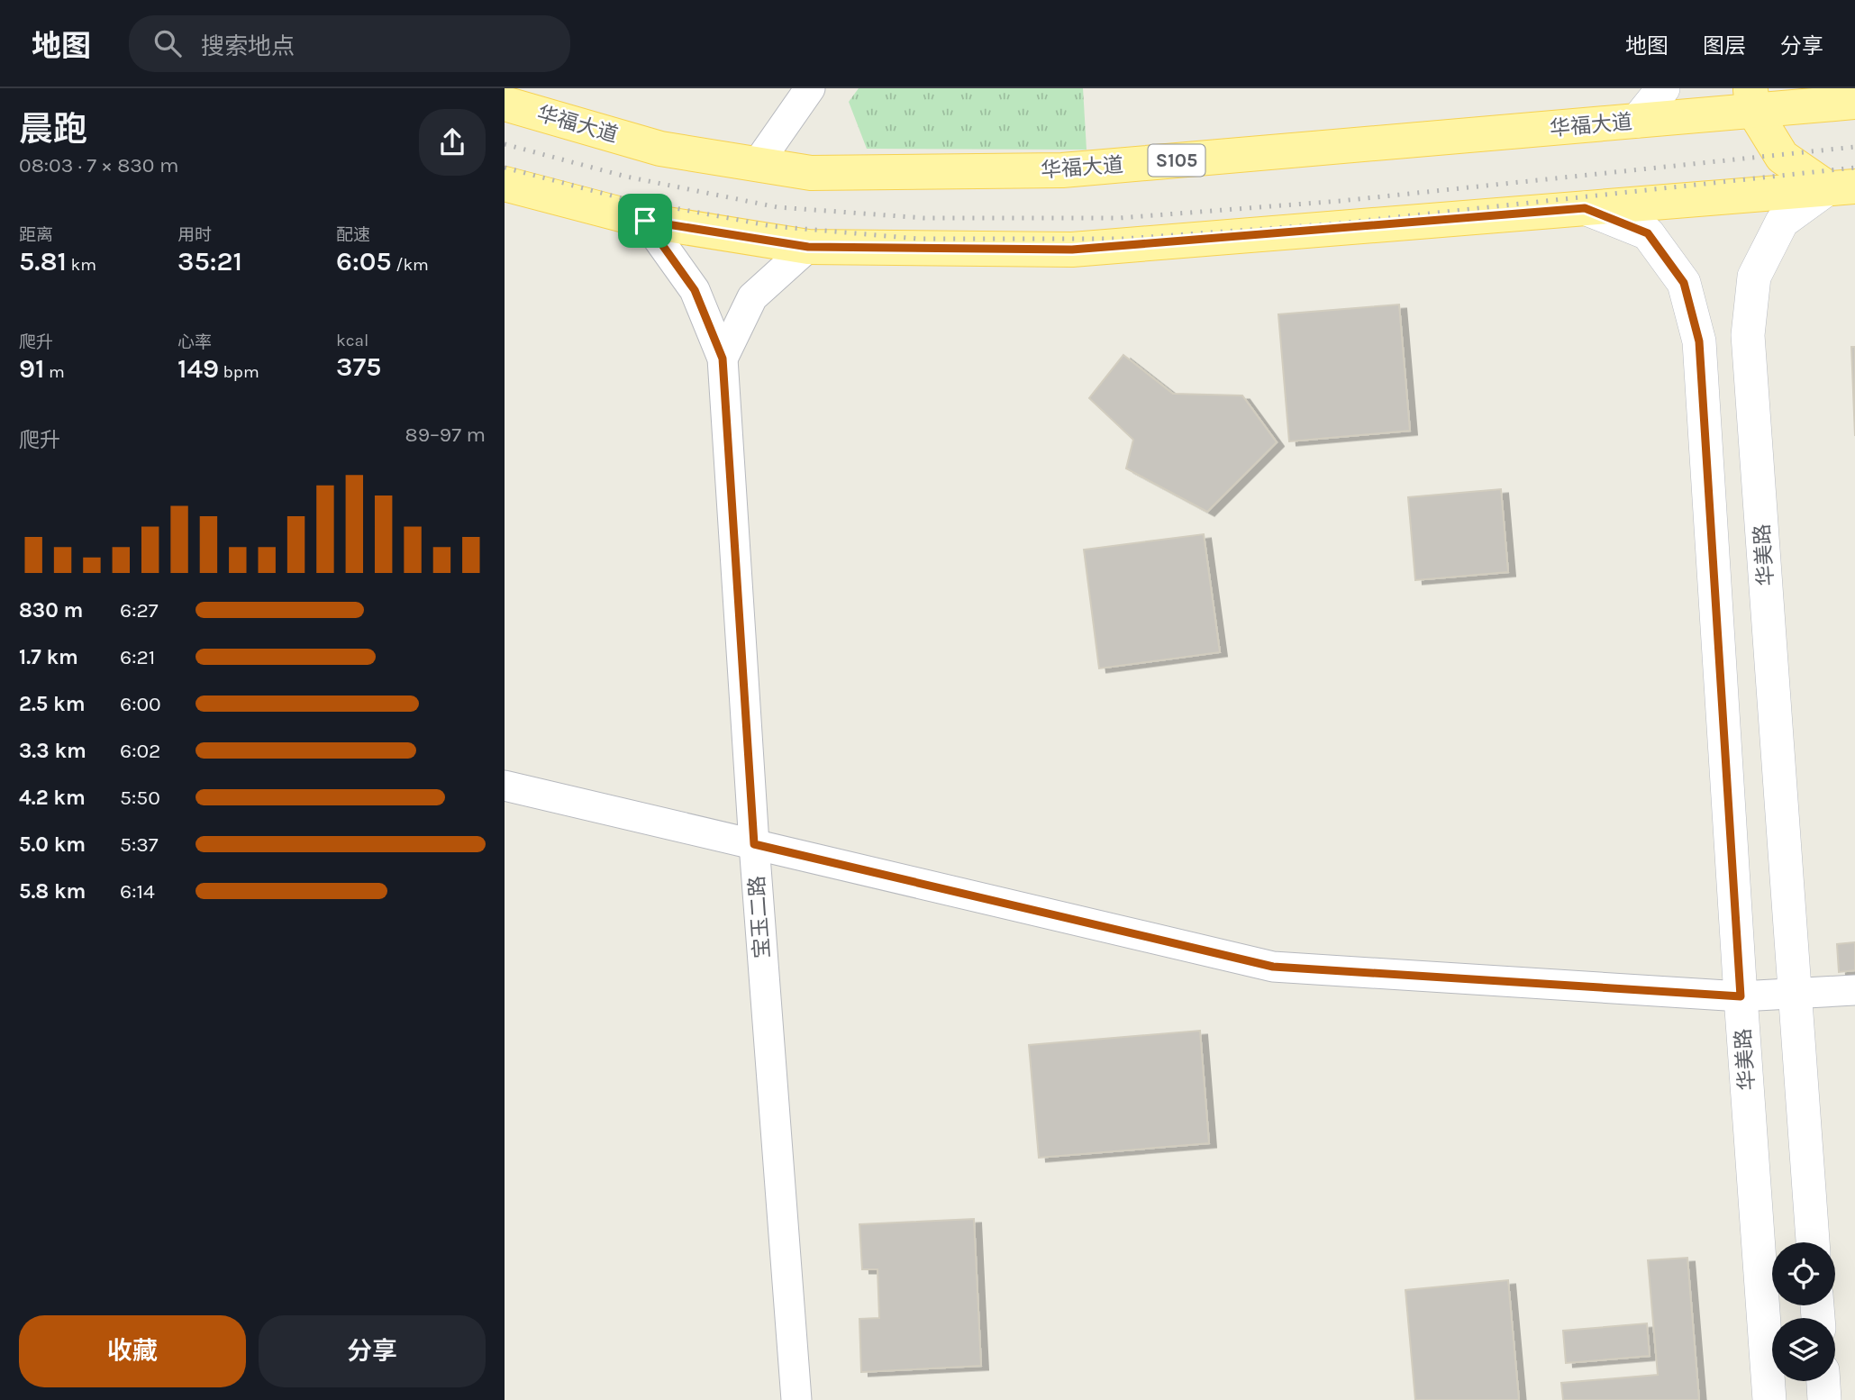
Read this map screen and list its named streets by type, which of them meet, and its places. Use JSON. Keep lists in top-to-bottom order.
{
  "streets": {
    "main road": ["华福大道", "S105", "华美路"],
    "street": ["宝玉二路"]
  },
  "page": {
    "header": "地图",
    "search": "搜索地点",
    "nav": ["地图", "图层", "分享"],
    "heading": ["晨跑", "08:03 · 7 × 830 m"],
    "stats": [
      ["距离", "5.81 km"],
      ["用时", "35:21"],
      ["配速", "6:05 /km"],
      ["爬升", "91 m"],
      ["心率", "149 bpm"],
      ["kcal", "375"]
    ],
    "chart": ["爬升", "89–97 m"],
    "list": [
      {
        "name": "830 m",
        "note": "6:27"
      },
      {
        "name": "1.7 km",
        "note": "6:21"
      },
      {
        "name": "2.5 km",
        "note": "6:00"
      },
      {
        "name": "3.3 km",
        "note": "6:02"
      },
      {
        "name": "4.2 km",
        "note": "5:50"
      },
      {
        "name": "5.0 km",
        "note": "5:37"
      },
      {
        "name": "5.8 km",
        "note": "6:14"
      }
    ],
    "buttons": ["收藏", "分享"]
  }
}
